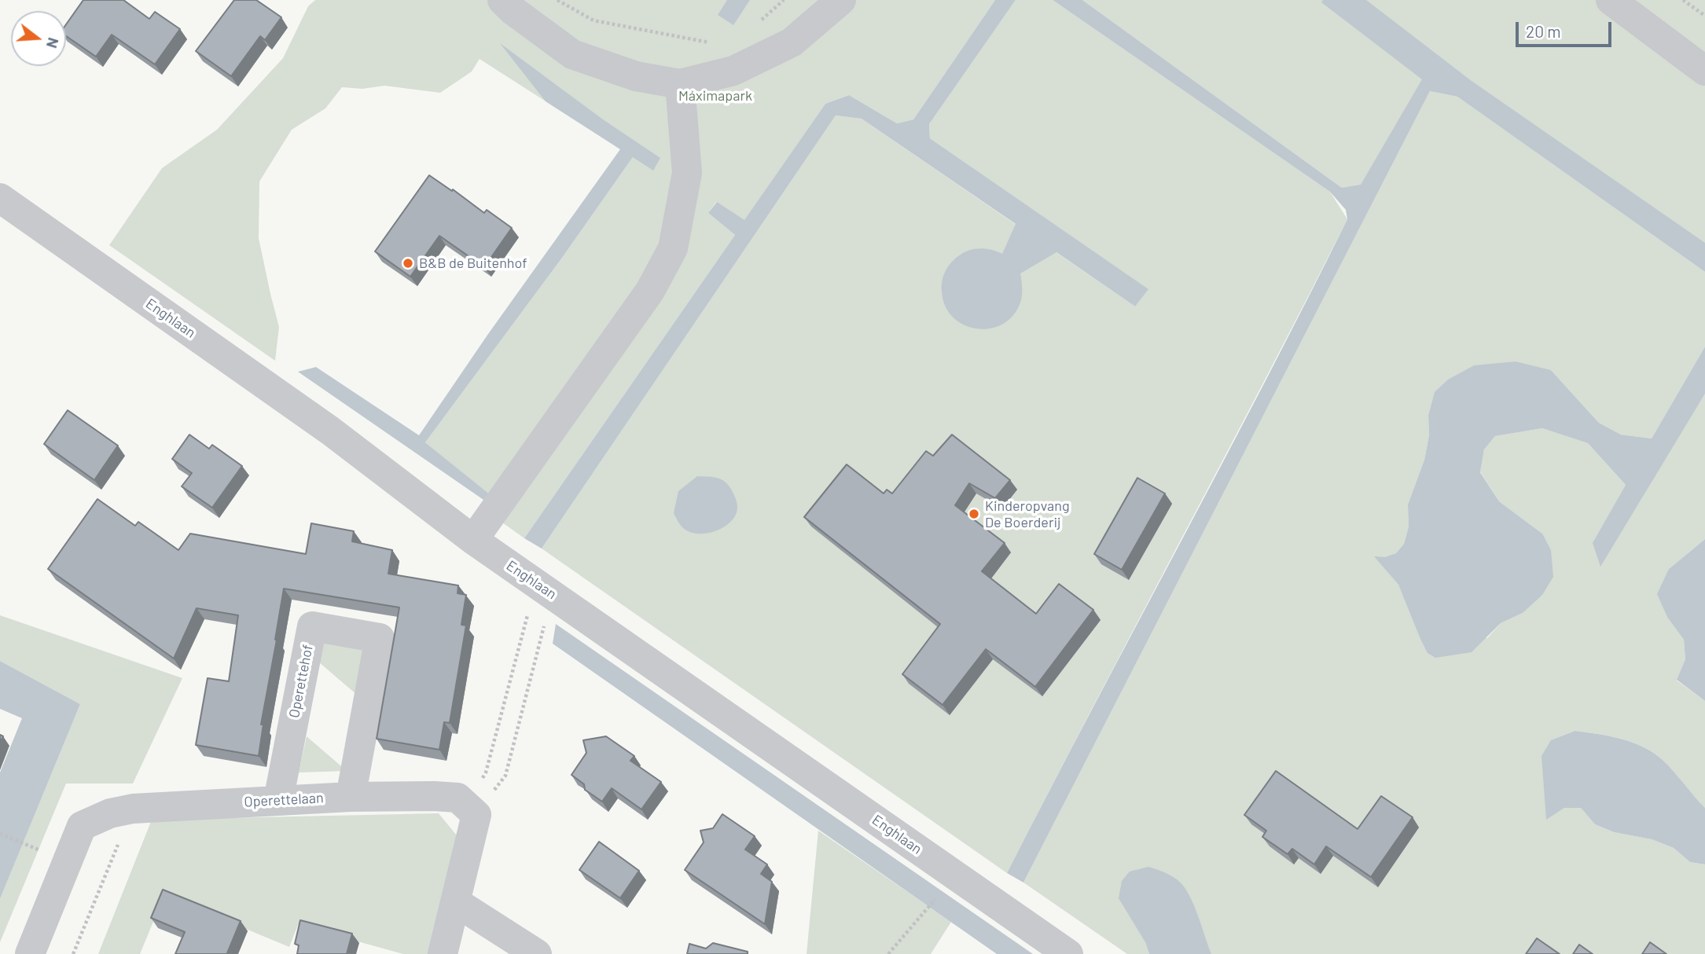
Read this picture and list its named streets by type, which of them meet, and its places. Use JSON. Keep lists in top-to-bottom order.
{
  "streets": {
    "street": ["Enghlaan", "Operettehof", "Operettelaan"]
  },
  "crossings": [
    ["Operettehof", "Operettelaan"]
  ],
  "parks": ["Máximapark"],
  "places": ["B&B de Buitenhof", "Kinderopvang De Boerderij"],
  "scale_bar": "20 m",
  "north": "right"
}
